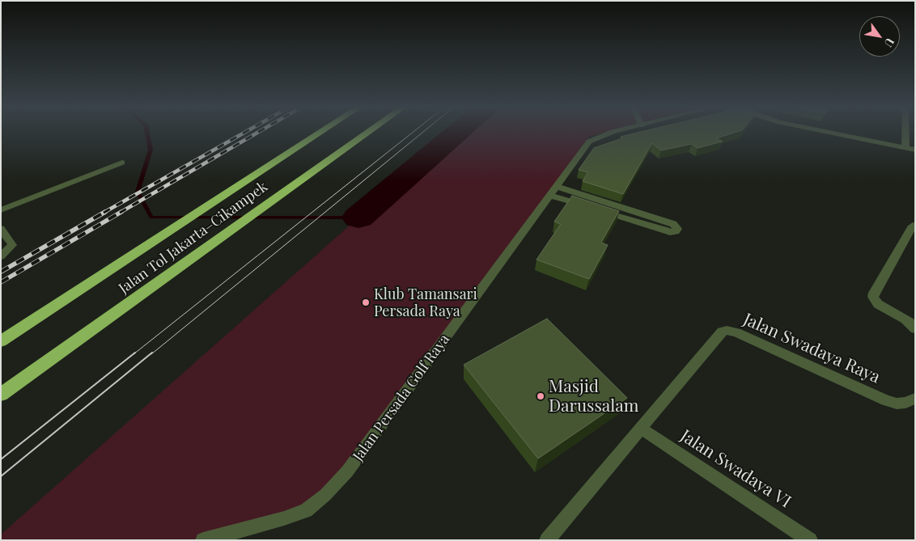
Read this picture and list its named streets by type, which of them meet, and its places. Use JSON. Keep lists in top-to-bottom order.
{
  "streets": {
    "highway": ["Jalan Tol Jakarta–Cikampek"],
    "street": ["Jalan Swadaya Raya", "Jalan Persada Golf Raya", "Jalan Swadaya VI"]
  },
  "crossings": [
    ["Jalan Swadaya Raya", "Jalan Swadaya VI"]
  ],
  "places": ["Klub Tamansari Persada Raya", "Masjid Darussalam"],
  "north": "bottom right"
}
